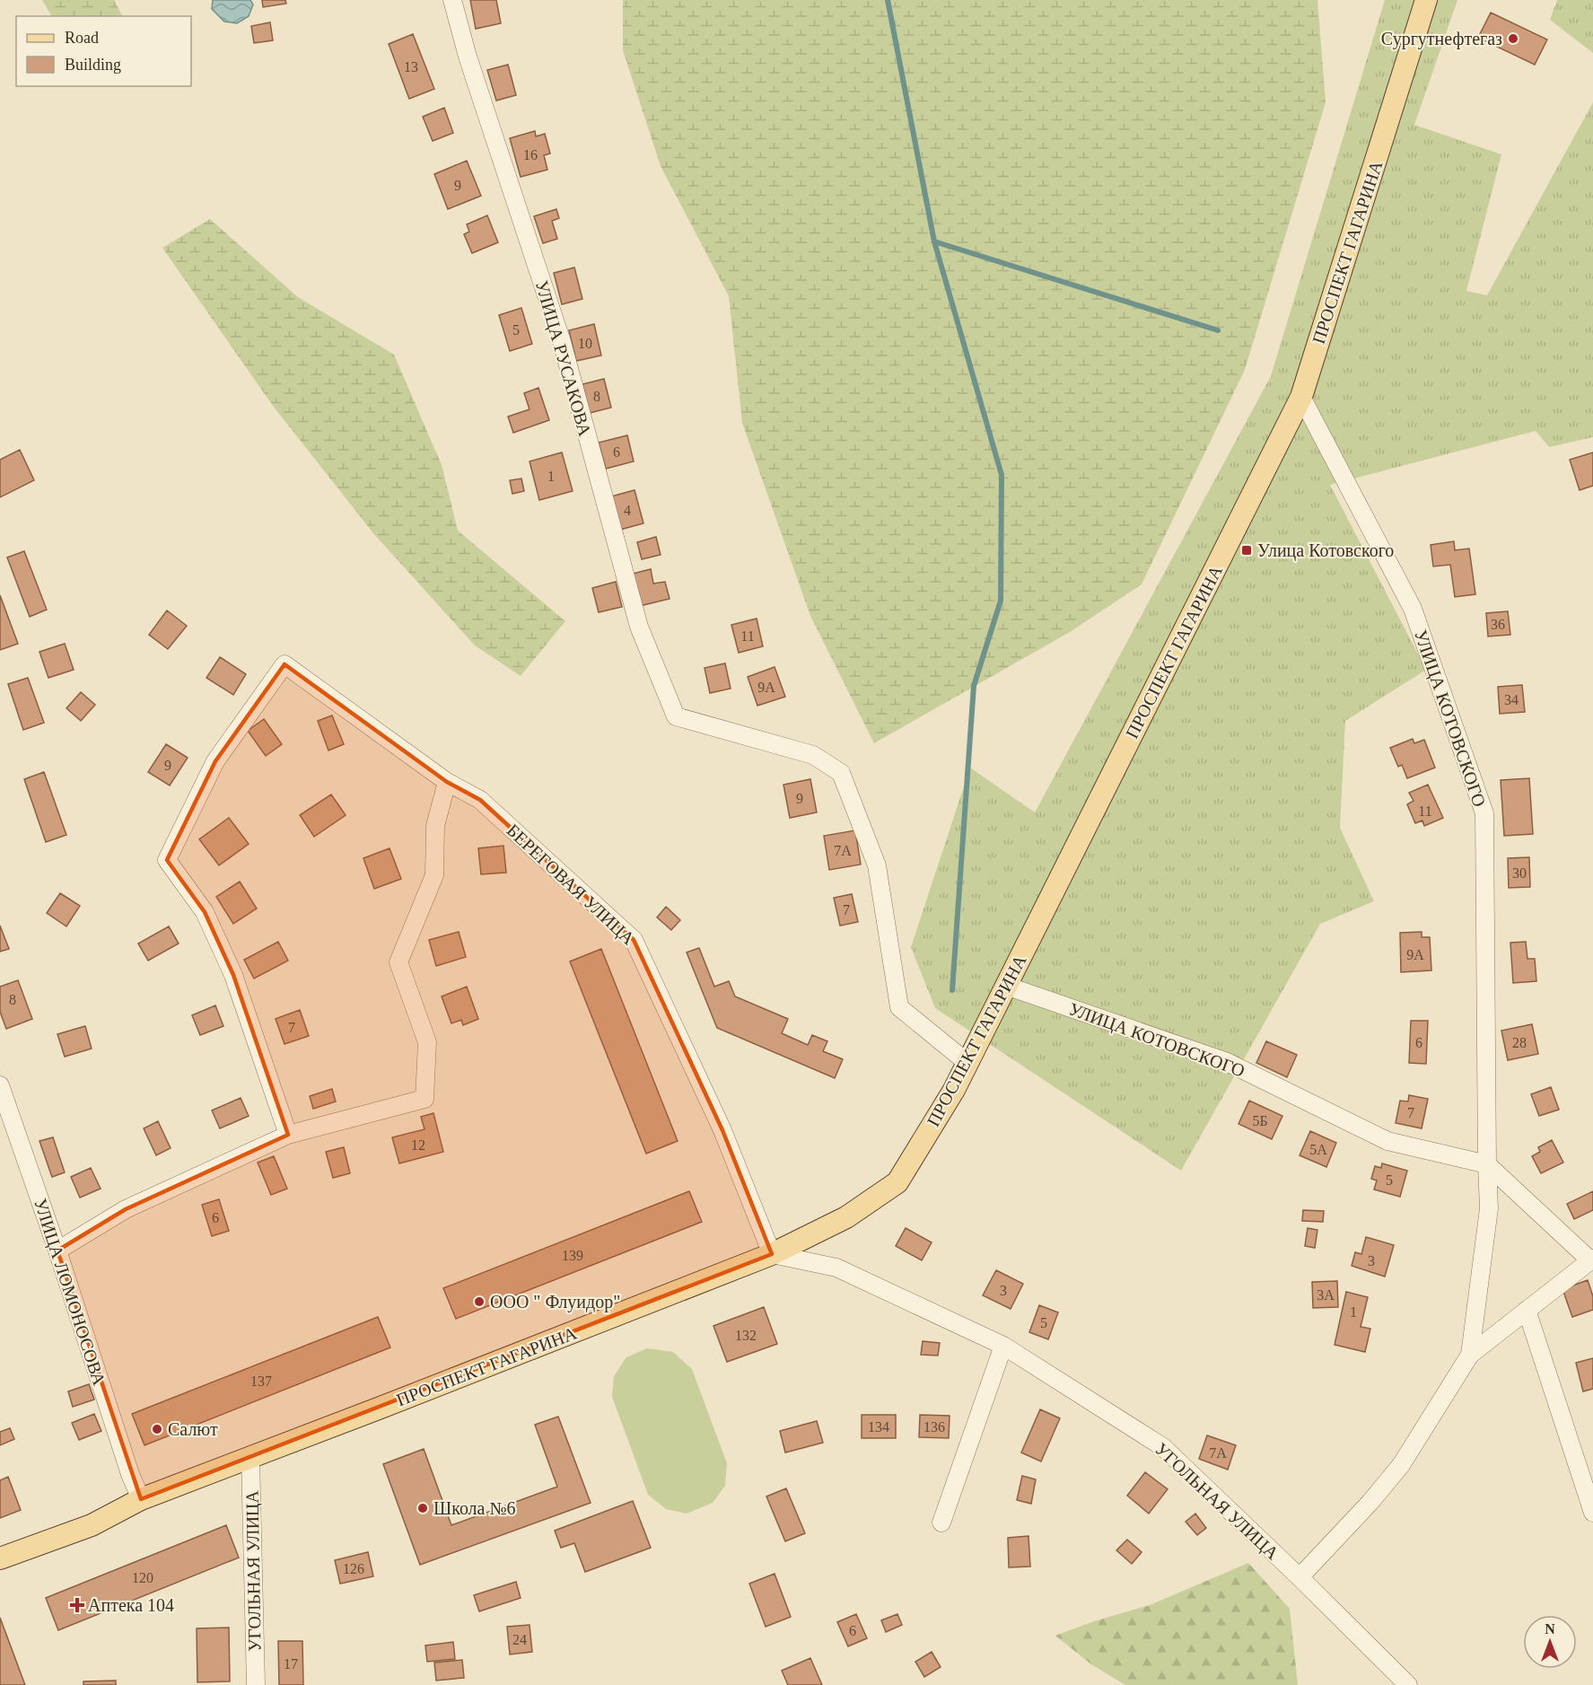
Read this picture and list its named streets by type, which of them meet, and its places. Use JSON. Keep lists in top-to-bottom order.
{
  "streets": {
    "main road": ["ПРОСПЕКТ ГАГАРИНА"],
    "street": [
      "УЛИЦА РУСАКОВА",
      "УЛИЦА КОТОВСКОГО",
      "БЕРЕГОВАЯ УЛИЦА",
      "УЛИЦА ЛОМОНОСОВА",
      "УГОЛЬНАЯ УЛИЦА"
    ]
  },
  "crossings": [
    ["ПРОСПЕКТ ГАГАРИНА", "УЛИЦА РУСАКОВА"],
    ["ПРОСПЕКТ ГАГАРИНА", "УЛИЦА КОТОВСКОГО"],
    ["ПРОСПЕКТ ГАГАРИНА", "БЕРЕГОВАЯ УЛИЦА"],
    ["ПРОСПЕКТ ГАГАРИНА", "УЛИЦА ЛОМОНОСОВА"],
    ["ПРОСПЕКТ ГАГАРИНА", "УГОЛЬНАЯ УЛИЦА"],
    ["УЛИЦА КОТОВСКОГО", "УГОЛЬНАЯ УЛИЦА"],
    ["БЕРЕГОВАЯ УЛИЦА", "УГОЛЬНАЯ УЛИЦА"]
  ],
  "places": {
    "other": [
      "Сургутнефтегаз",
      "ООО \" Флуидор\"",
      "Салют",
      "Школа №6"
    ],
    "transit": ["Улица Котовского"],
    "health": ["Аптека 104"]
  },
  "house_numbers": [
    "13",
    "16",
    "9",
    "5",
    "10",
    "8",
    "6",
    "1",
    "4",
    "36",
    "11",
    "9А",
    "34",
    "9",
    "9",
    "11",
    "7А",
    "30",
    "7",
    "9А",
    "8",
    "7",
    "6",
    "28",
    "7",
    "5Б",
    "12",
    "5А",
    "5",
    "6",
    "139",
    "3",
    "3",
    "3А",
    "1",
    "5",
    "132",
    "137",
    "134",
    "136",
    "7А",
    "126",
    "120",
    "6",
    "24",
    "17"
  ],
  "legend": ["Road", "Building"],
  "north": "top"
}
